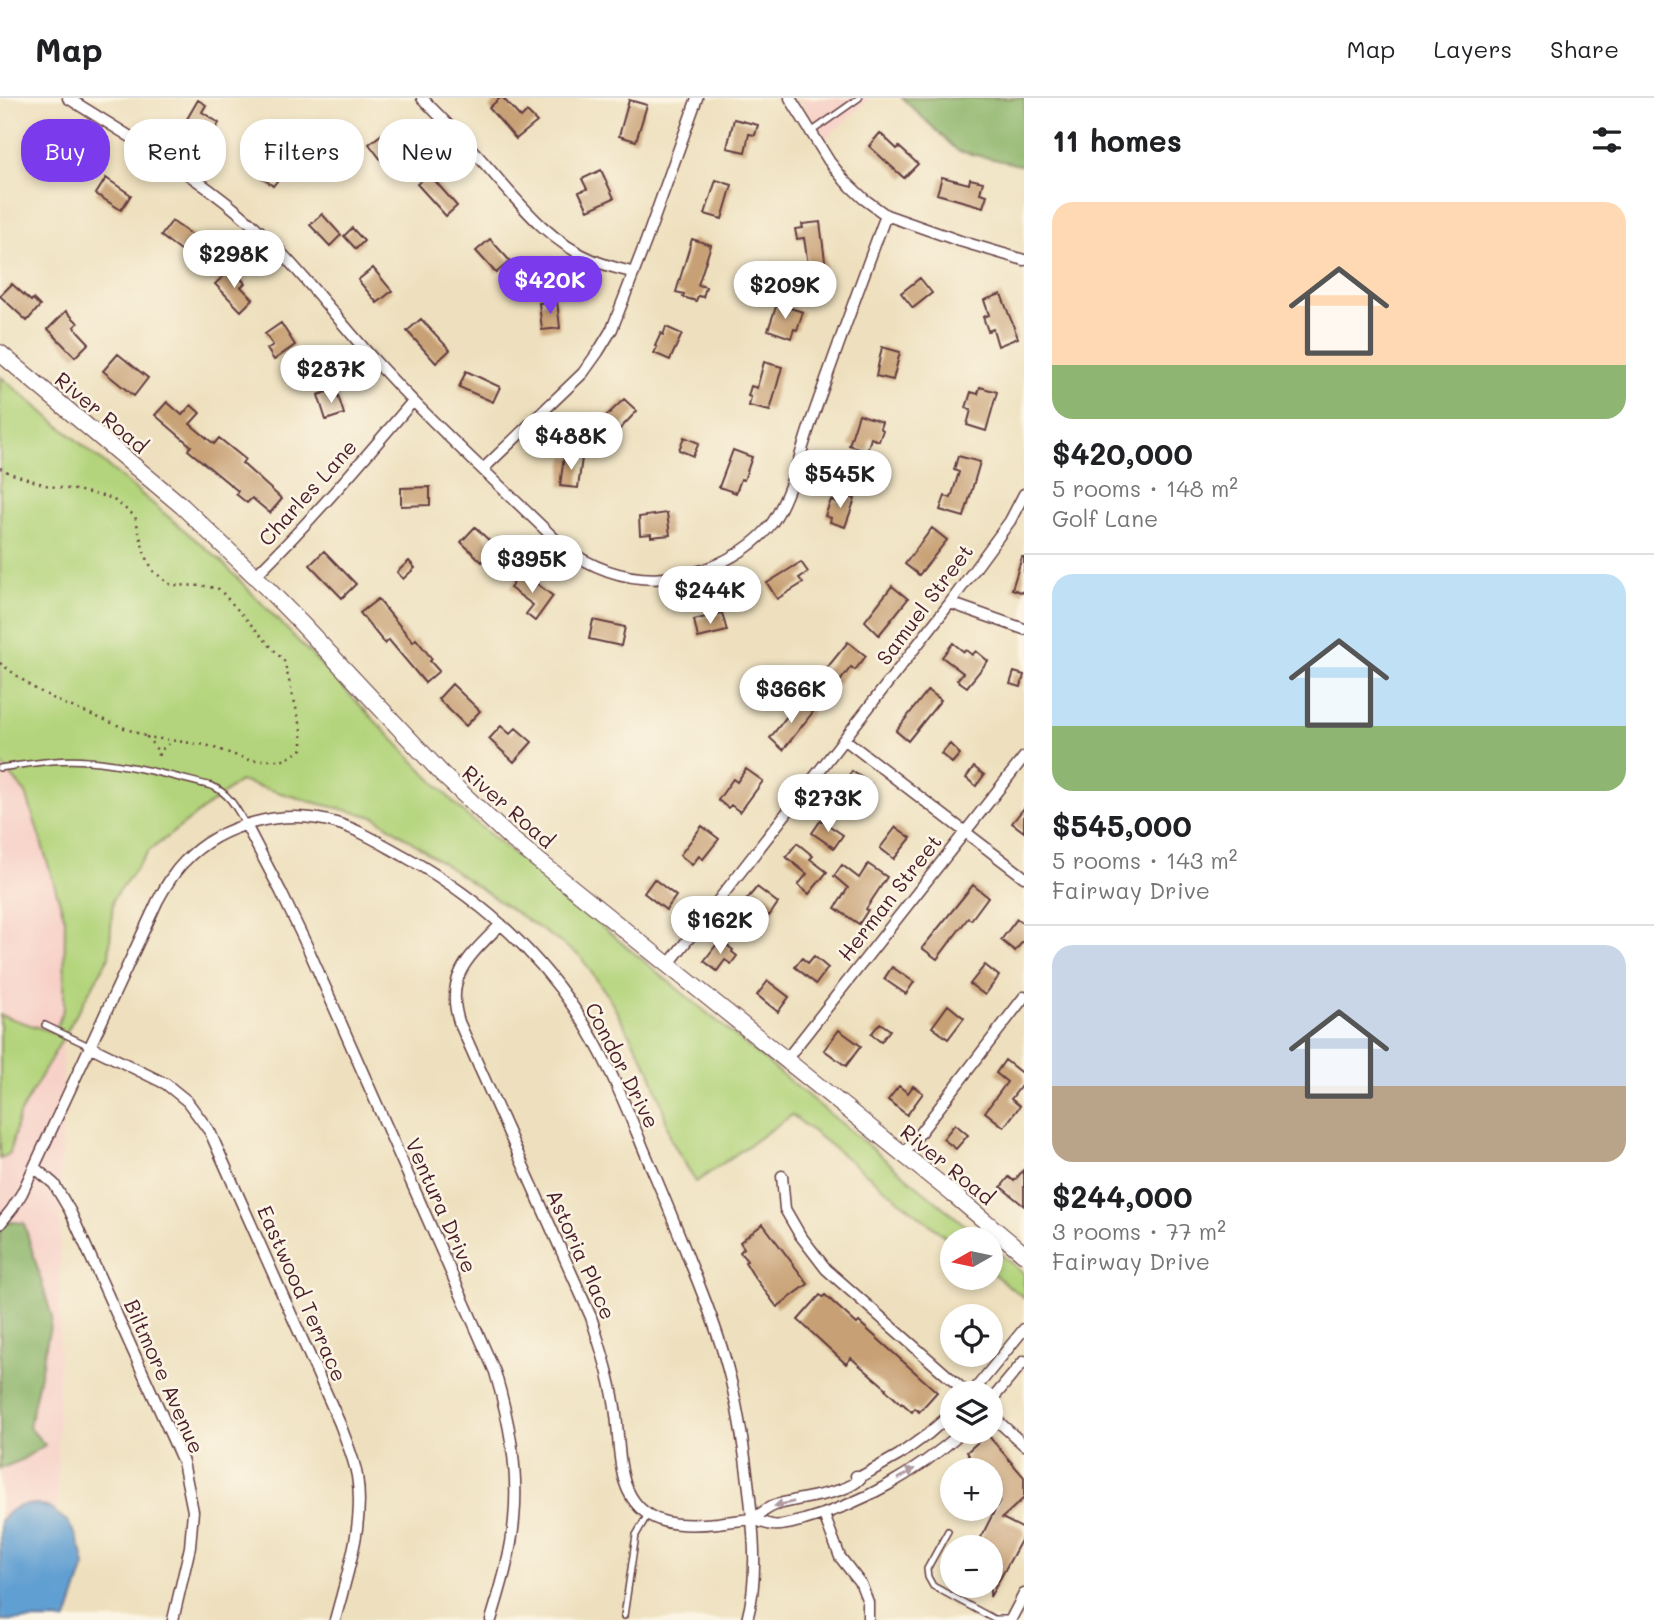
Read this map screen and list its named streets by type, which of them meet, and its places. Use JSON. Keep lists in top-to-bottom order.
{
  "streets": {
    "street": [
      "River Road",
      "Charles Lane",
      "Samuel Street",
      "Herman Street",
      "Condor Drive",
      "Ventura Drive",
      "Astoria Place",
      "Eastwood Terrace",
      "Biltmore Avenue"
    ]
  },
  "crossings": [
    ["River Road", "Charles Lane"],
    ["River Road", "Samuel Street"],
    ["River Road", "Herman Street"],
    ["Condor Drive", "Ventura Drive"],
    ["Condor Drive", "Astoria Place"],
    ["Condor Drive", "Eastwood Terrace"],
    ["Condor Drive", "Biltmore Avenue"]
  ],
  "north": "left",
  "page": {
    "header": "Map",
    "nav": ["Map", "Layers", "Share"],
    "heading": "11 homes",
    "chip": [
      "Buy",
      "Rent",
      "Filters",
      "New"
    ],
    "list": [
      {
        "name": "$420,000",
        "note": "5 rooms · 148 m² · Golf Lane"
      },
      {
        "name": "$545,000",
        "note": "5 rooms · 143 m² · Fairway Drive"
      },
      {
        "name": "$244,000",
        "note": "3 rooms · 77 m² · Fairway Drive"
      }
    ],
    "price": [
      "$298K",
      "$420K",
      "$209K",
      "$287K",
      "$488K",
      "$545K",
      "$395K",
      "$244K",
      "$366K",
      "$273K",
      "$162K"
    ],
    "map_buttons": ["+", "−"]
  }
}
